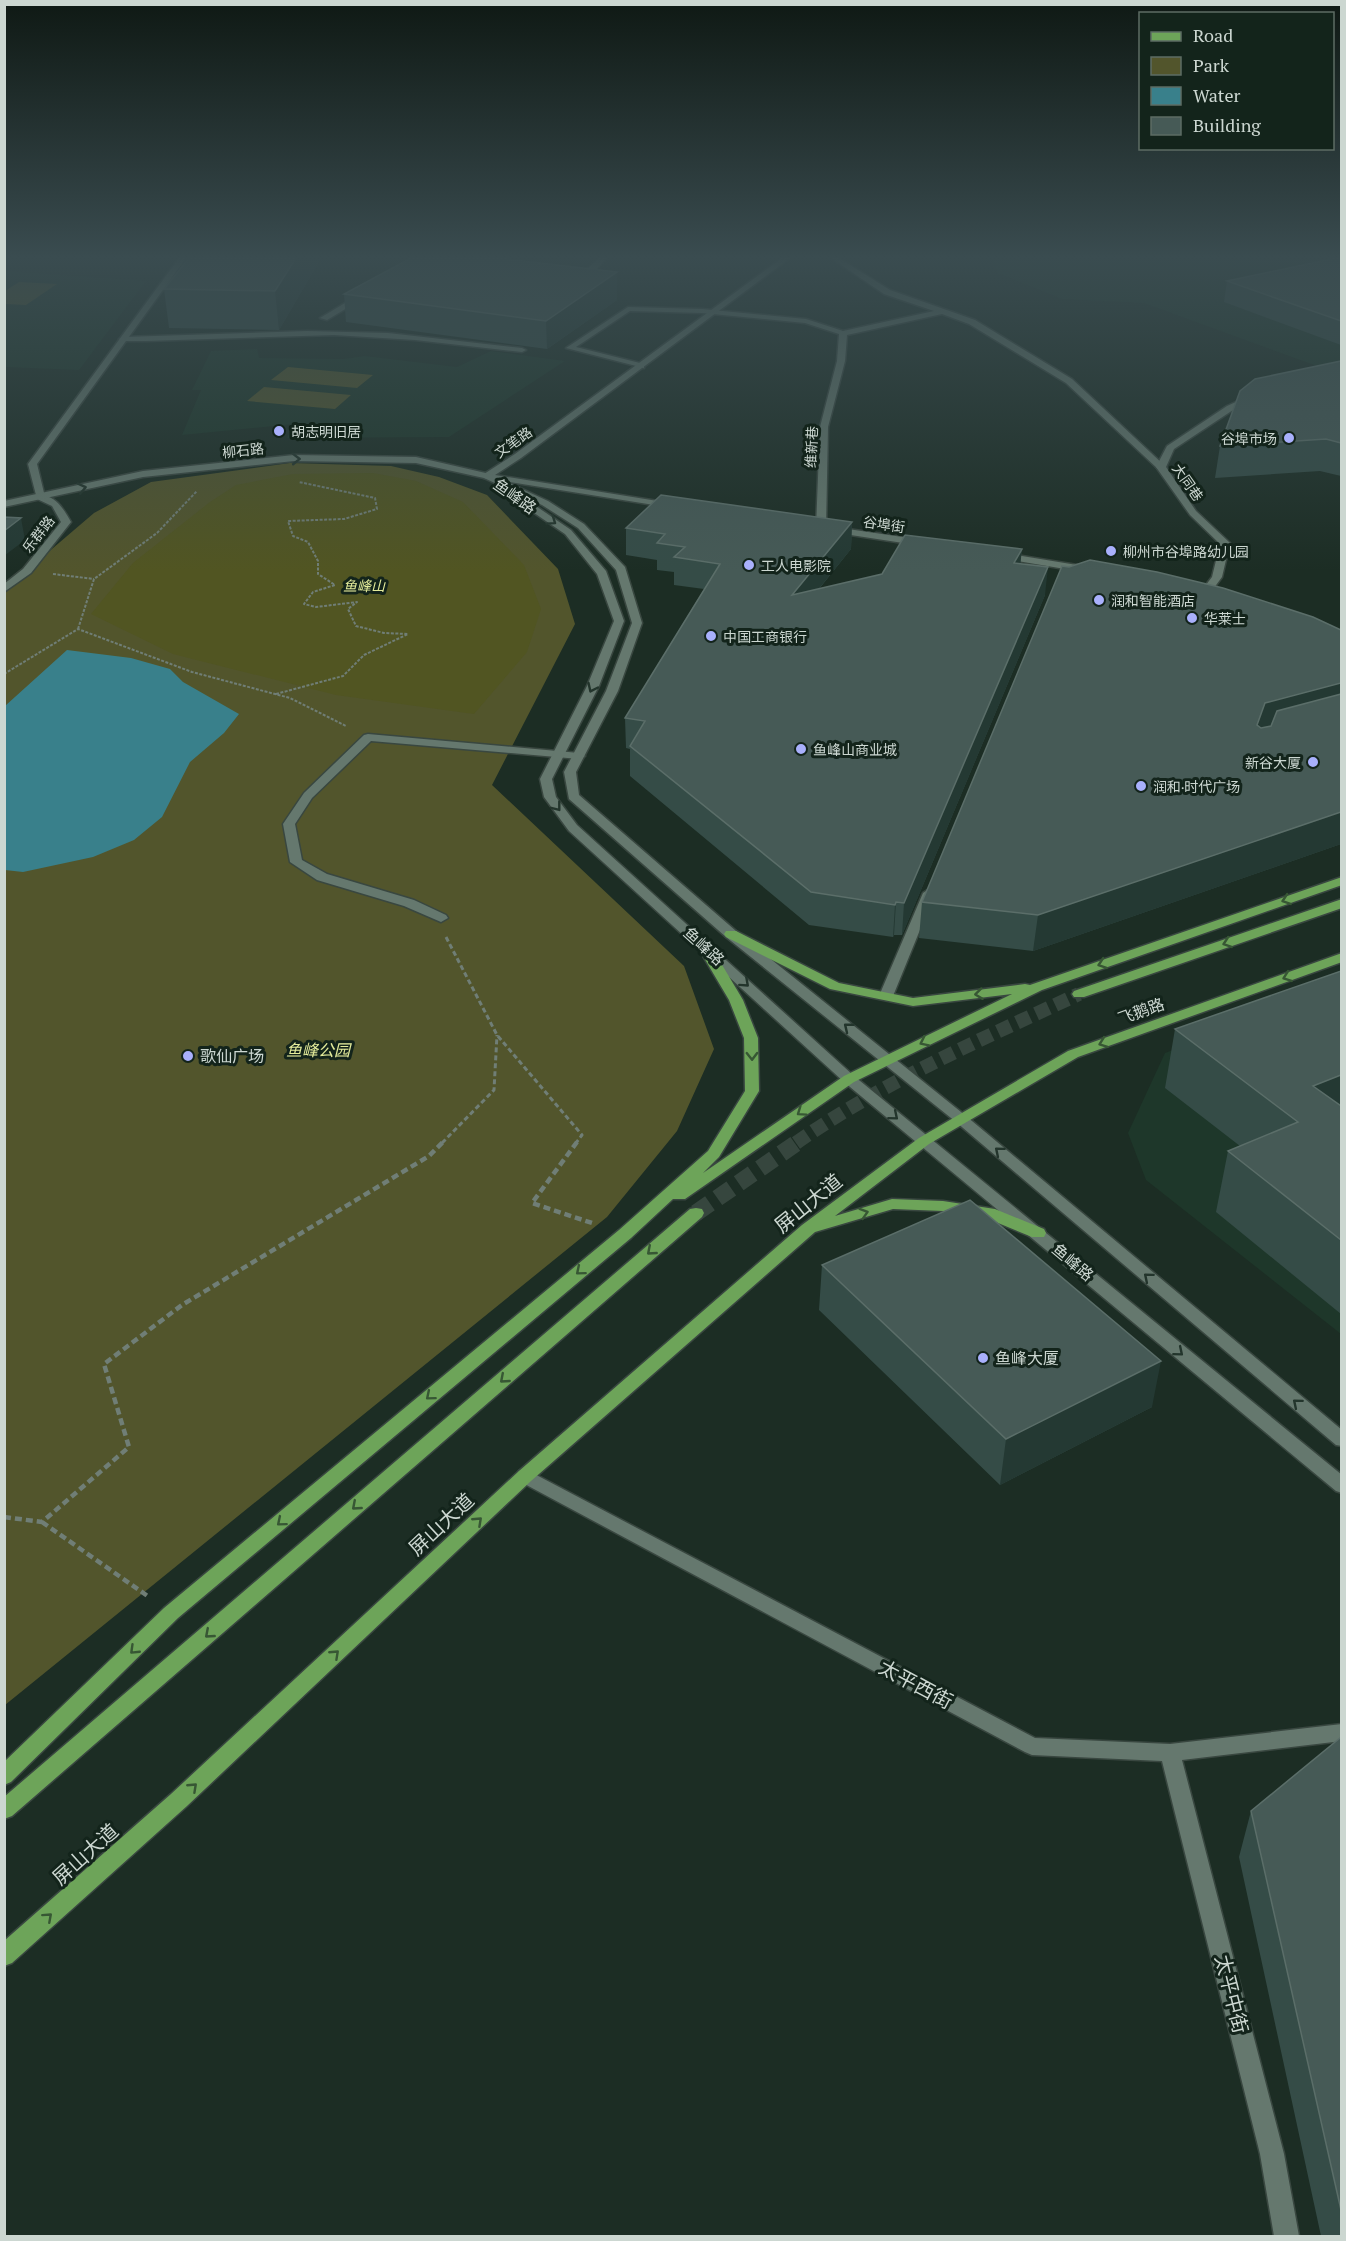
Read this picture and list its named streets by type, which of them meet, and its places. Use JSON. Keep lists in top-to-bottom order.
{
  "streets": {
    "main road": ["飞鹅路", "屏山大道"],
    "street": [
      "文笔路",
      "维新巷",
      "柳石路",
      "大同巷",
      "鱼峰路",
      "谷埠街",
      "乐群路",
      "太平西街",
      "太平中街"
    ]
  },
  "crossings": [
    ["文笔路", "柳石路"],
    ["文笔路", "鱼峰路"],
    ["维新巷", "谷埠街"],
    ["柳石路", "鱼峰路"],
    ["柳石路", "乐群路"],
    ["鱼峰路", "飞鹅路"],
    ["鱼峰路", "屏山大道"],
    ["飞鹅路", "屏山大道"],
    ["屏山大道", "太平西街"],
    ["太平西街", "太平中街"]
  ],
  "one_way": ["柳石路"],
  "parks": ["鱼峰山", "鱼峰公园"],
  "places": [
    "胡志明旧居",
    "谷埠市场",
    "柳州市谷埠路幼儿园",
    "工人电影院",
    "润和智能酒店",
    "华莱士",
    "中国工商银行",
    "鱼峰山商业城",
    "新谷大厦",
    "润和·时代广场",
    "歌仙广场",
    "鱼峰大厦"
  ],
  "legend": [
    "Road",
    "Park",
    "Water",
    "Building"
  ]
}
